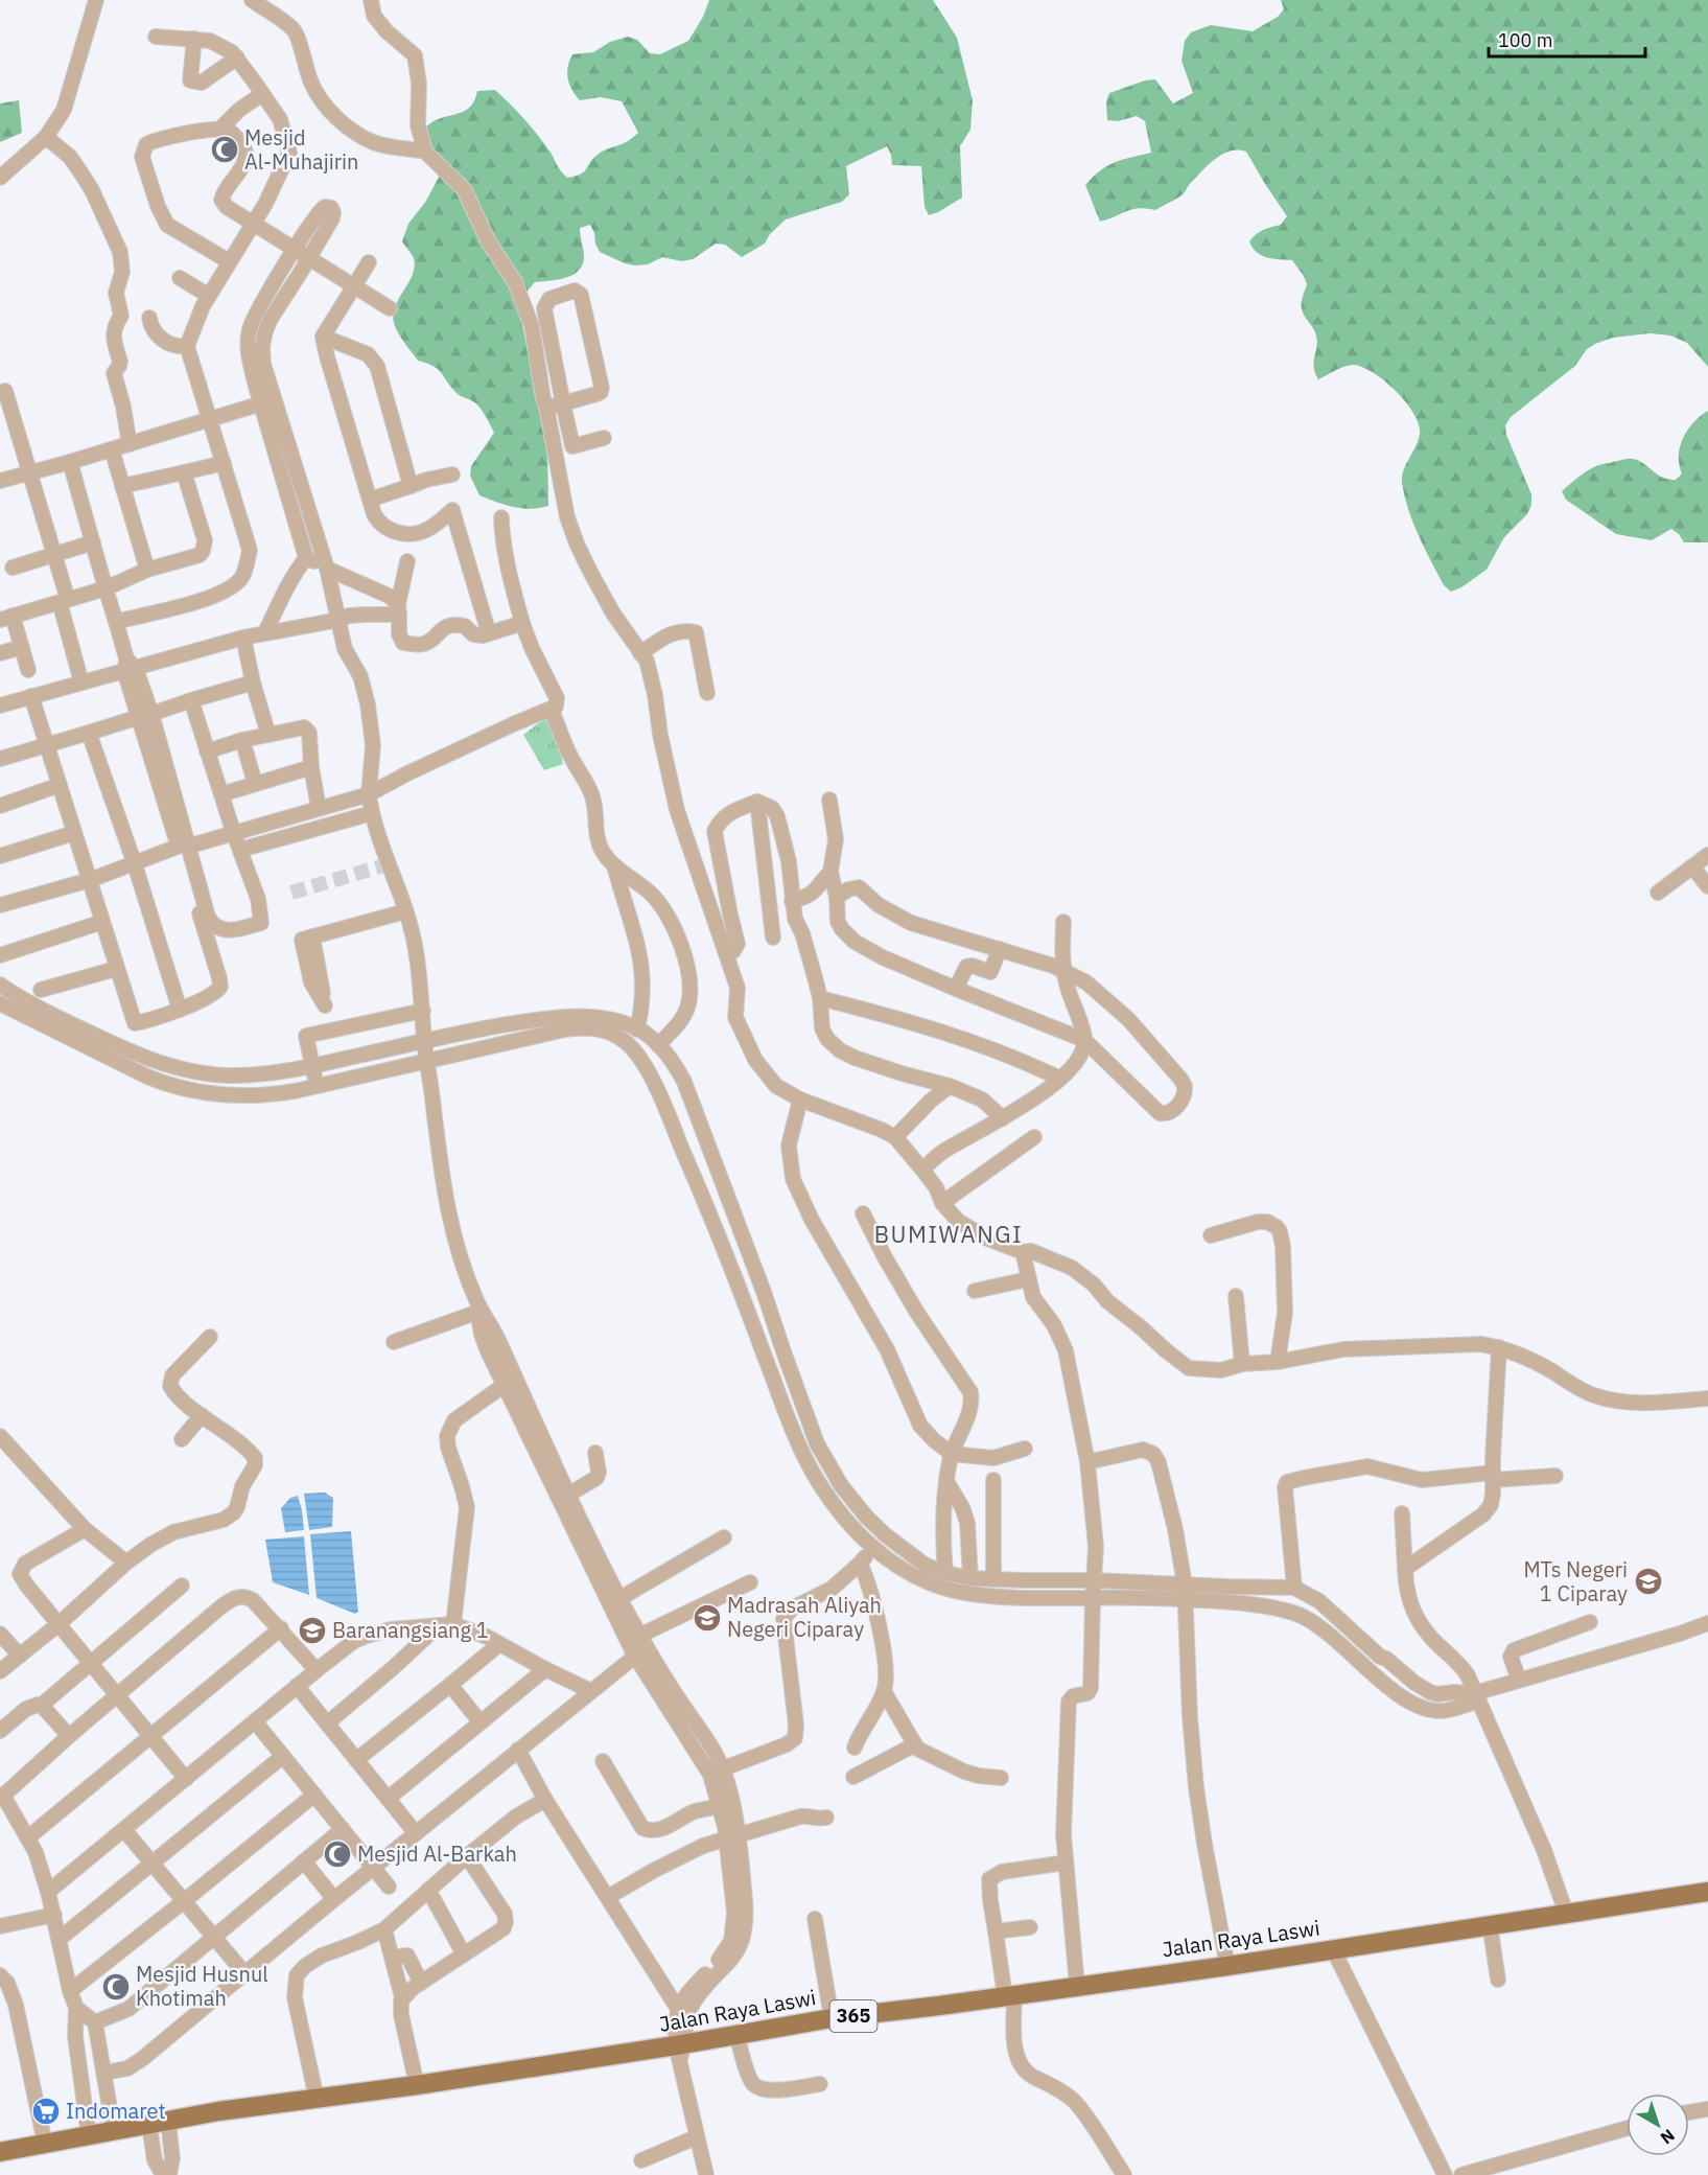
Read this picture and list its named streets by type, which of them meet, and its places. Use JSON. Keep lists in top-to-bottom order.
{
  "streets": {
    "main road": ["Jalan Raya Laswi", "365"]
  },
  "districts": ["BUMIWANGI"],
  "places": {
    "mosque": ["Mesjid Al-Muhajirin", "Mesjid Al-Barkah", "Mesjid Husnul Khotimah"],
    "school or university": ["MTs Negeri 1 Ciparay", "Madrasah Aliyah Negeri Ciparay", "Baranangsiang 1"],
    "supermarket": ["Indomaret"]
  },
  "scale_bar": "100 m",
  "north": "bottom right"
}
